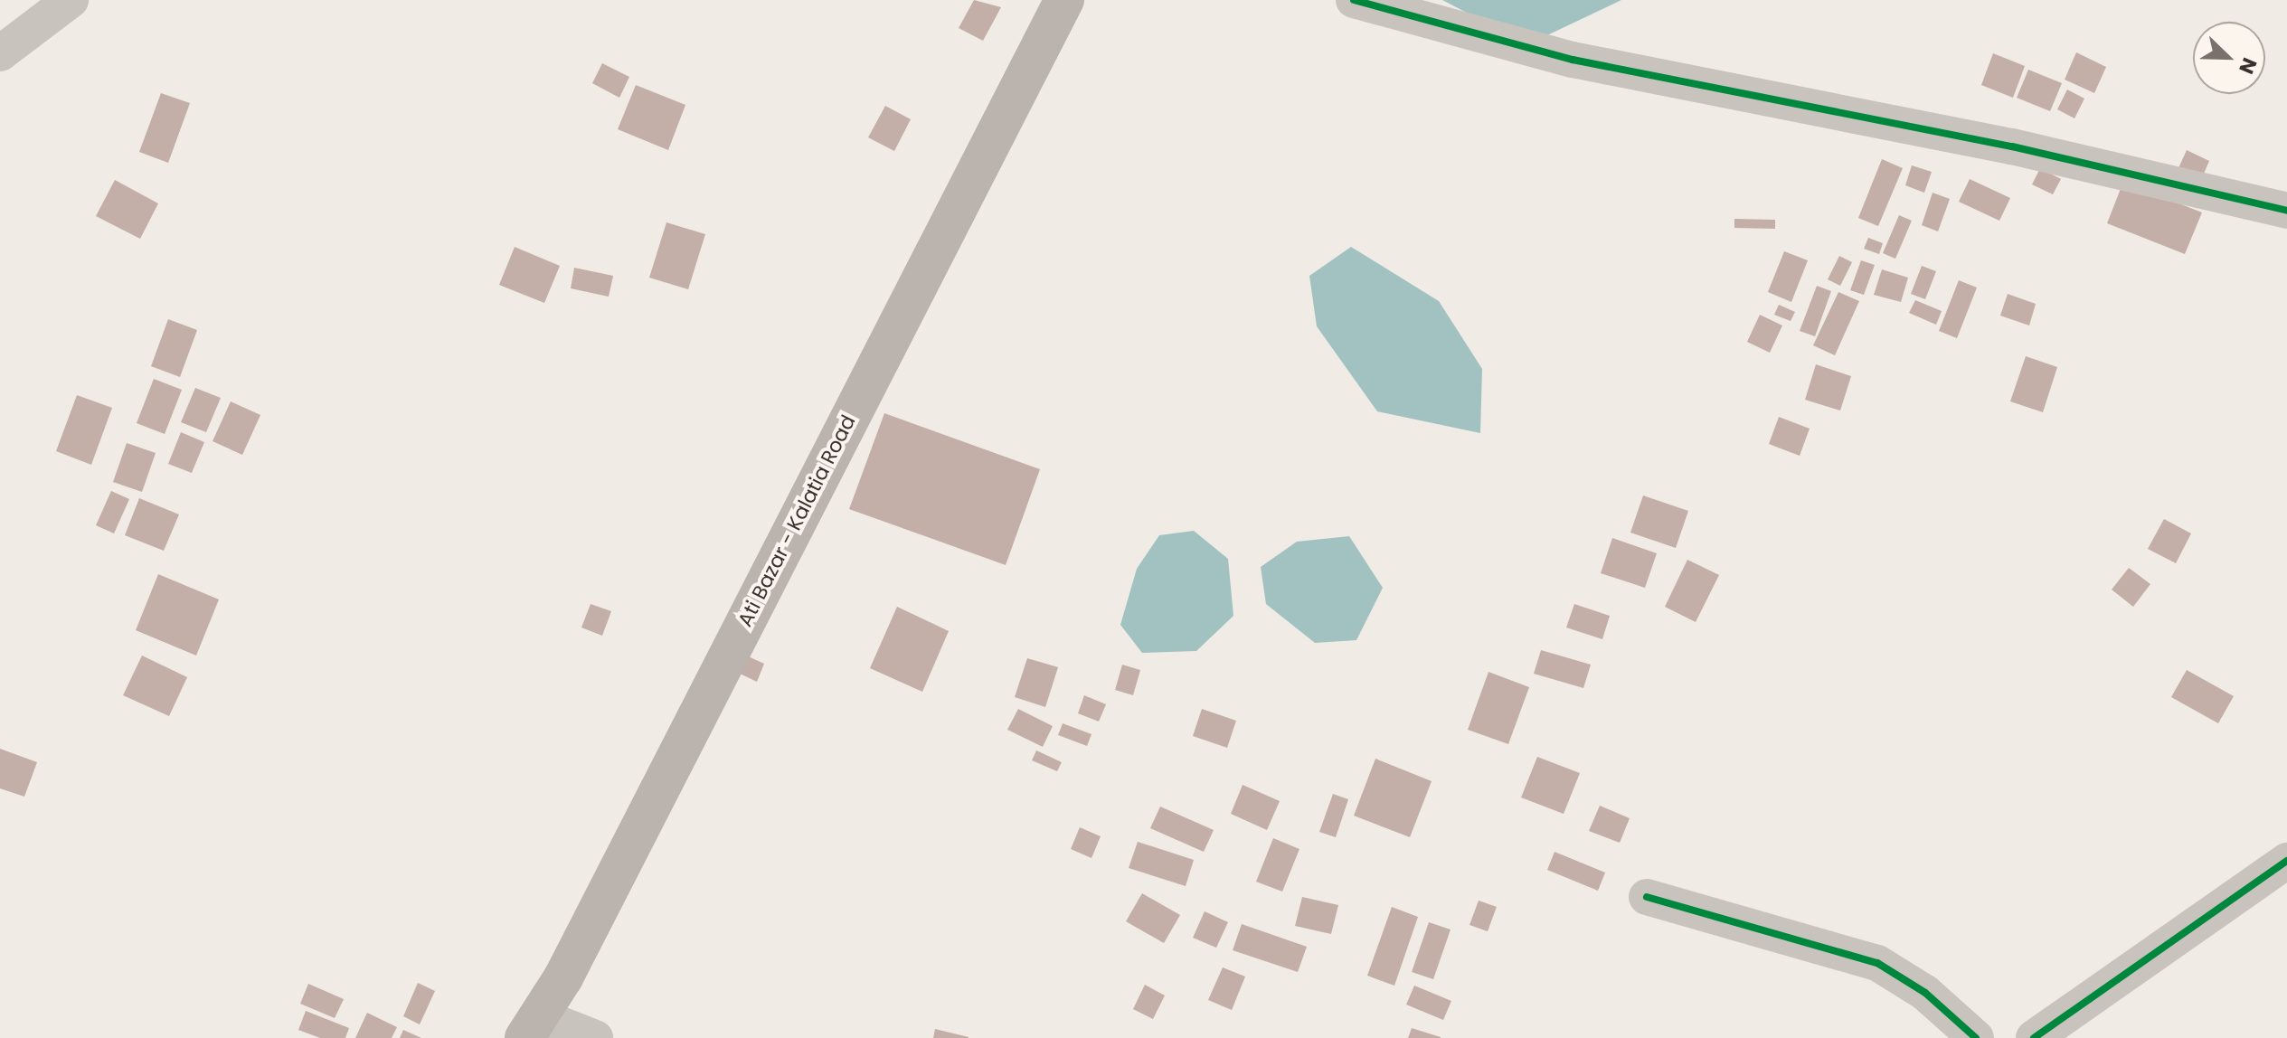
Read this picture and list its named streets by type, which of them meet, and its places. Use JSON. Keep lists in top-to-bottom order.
{
  "streets": {
    "main road": ["Ati Bazar - Kalatia Road"]
  },
  "north": "bottom right"
}
